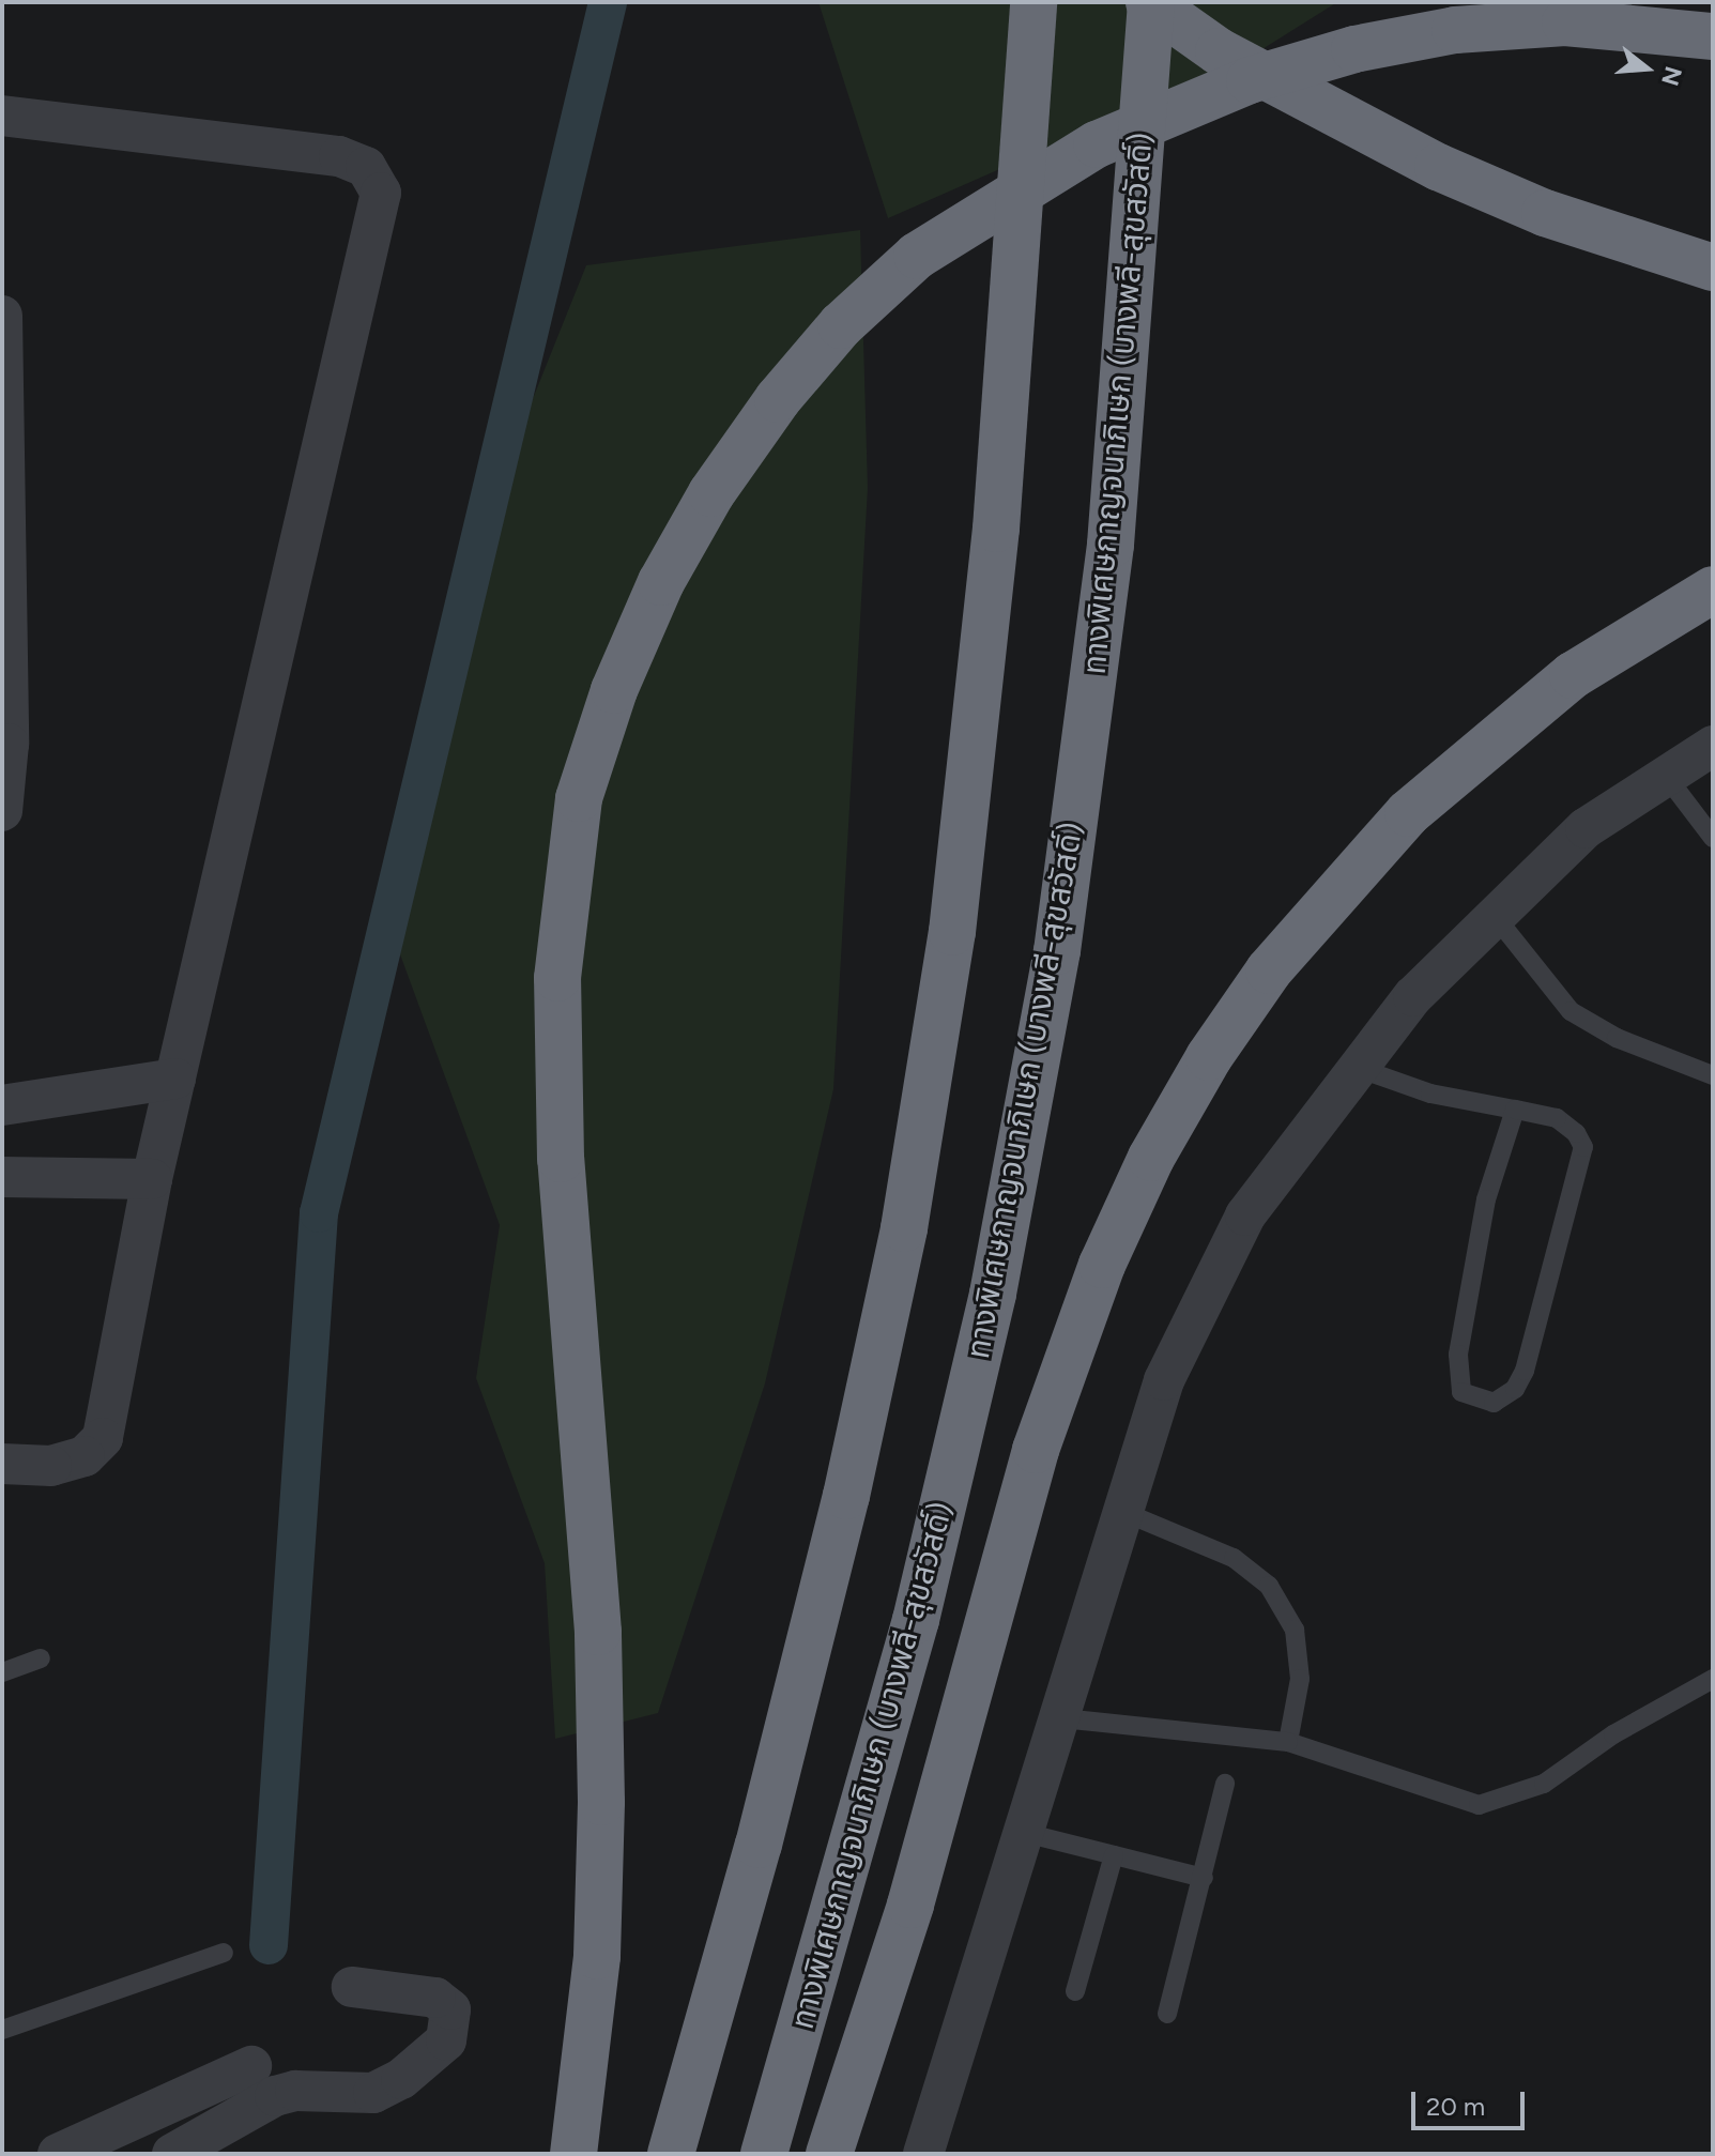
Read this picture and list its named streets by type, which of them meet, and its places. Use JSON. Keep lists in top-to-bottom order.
{
  "streets": {
    "highway": ["ทางพิเศษกาญจนาภิเษก (บางพลี-สุขสวัสดิ์)"]
  },
  "scale_bar": "20 m",
  "north": "right"
}
